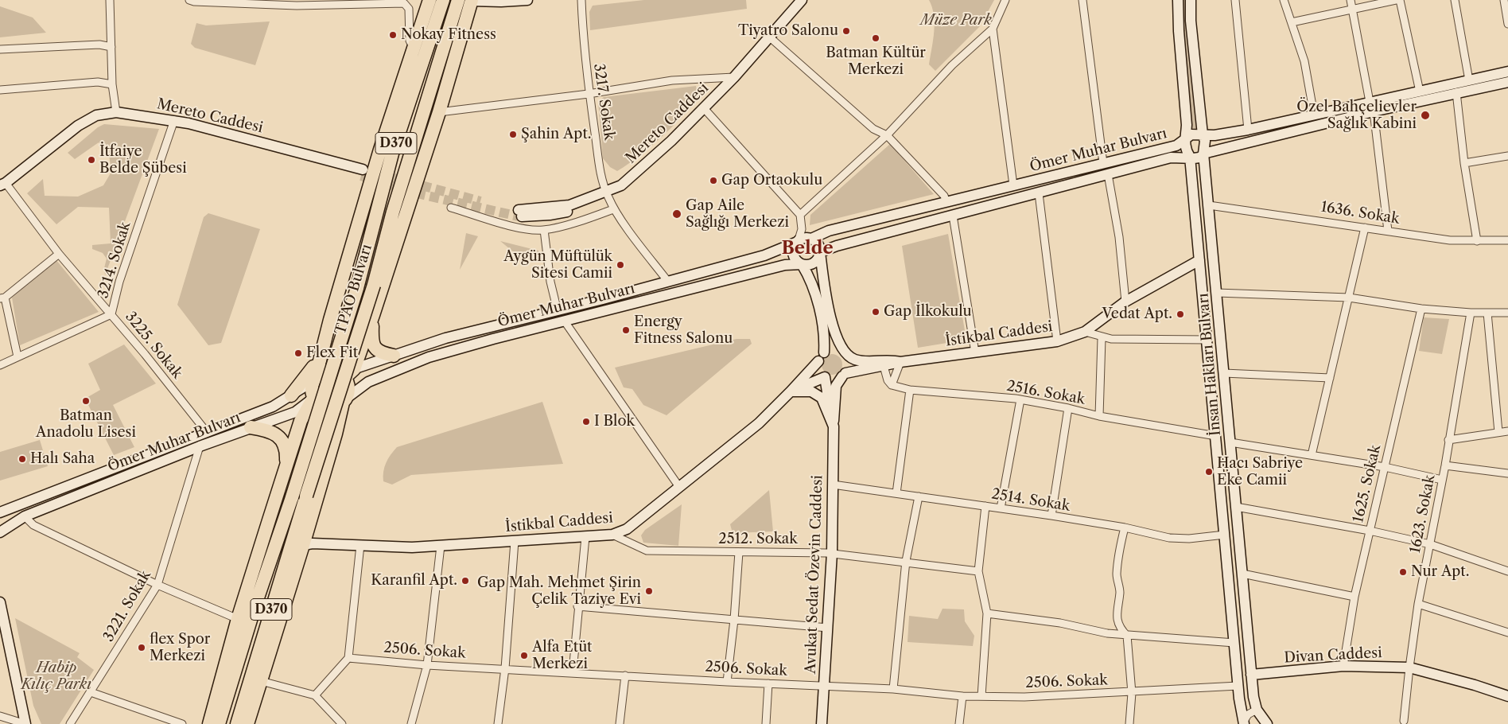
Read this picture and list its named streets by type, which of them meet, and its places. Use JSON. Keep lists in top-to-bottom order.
{
  "streets": {
    "highway": ["D370", "TPAO Bulvarı"],
    "main road": [
      "Mereto Caddesi",
      "Ömer Muhar Bulvarı",
      "İstikbal Caddesi",
      "İnsan Hakları Bulvarı",
      "Avukat Sedat Özevin Caddesi",
      "Divan Caddesi"
    ],
    "street": [
      "3217. Sokak",
      "1636. Sokak",
      "3214. Sokak",
      "3225. Sokak",
      "2516. Sokak",
      "1625. Sokak",
      "2514. Sokak",
      "1623. Sokak",
      "2512. Sokak",
      "3221. Sokak",
      "2506. Sokak"
    ]
  },
  "crossings": [
    ["3217. Sokak", "Mereto Caddesi"],
    ["3217. Sokak", "Ömer Muhar Bulvarı"],
    ["Mereto Caddesi", "3214. Sokak"],
    ["Mereto Caddesi", "3225. Sokak"],
    ["Ömer Muhar Bulvarı", "TPAO Bulvarı"],
    ["Ömer Muhar Bulvarı", "3225. Sokak"],
    ["Ömer Muhar Bulvarı", "İnsan Hakları Bulvarı"],
    ["Ömer Muhar Bulvarı", "3221. Sokak"],
    ["1636. Sokak", "İnsan Hakları Bulvarı"],
    ["3214. Sokak", "3225. Sokak"],
    ["İstikbal Caddesi", "İnsan Hakları Bulvarı"],
    ["İstikbal Caddesi", "2512. Sokak"],
    ["İstikbal Caddesi", "Avukat Sedat Özevin Caddesi"],
    ["İnsan Hakları Bulvarı", "2516. Sokak"],
    ["İnsan Hakları Bulvarı", "2514. Sokak"],
    ["İnsan Hakları Bulvarı", "2506. Sokak"],
    ["İnsan Hakları Bulvarı", "Divan Caddesi"],
    ["1625. Sokak", "Divan Caddesi"],
    ["2514. Sokak", "Avukat Sedat Özevin Caddesi"],
    ["1623. Sokak", "Divan Caddesi"],
    ["2512. Sokak", "Avukat Sedat Özevin Caddesi"],
    ["Avukat Sedat Özevin Caddesi", "2506. Sokak"]
  ],
  "districts": ["Belde"],
  "parks": ["Müze Park", "Habip Kılıç Parkı"],
  "places": [
    "Tiyatro Salonu",
    "Nokay Fitness",
    "Batman Kültür Merkezi",
    "Özel Bahçelievler Sağlık Kabini",
    "Şahin Apt.",
    "İtfaiye Belde Şübesi",
    "Gap Ortaokulu",
    "Gap Aile Sağlığı Merkezi",
    "Aygün Müftülük Sitesi Camii",
    "Gap İlkokulu",
    "Vedat Apt.",
    "Energy Fitness Salonu",
    "Flex Fit",
    "Batman Anadolu Lisesi",
    "I Blok",
    "Halı Saha",
    "Hacı Sabriye Eke Camii",
    "Nur Apt.",
    "Karanfil Apt.",
    "Gap Mah. Mehmet Şirin Çelik Taziye Evi",
    "flex Spor Merkezi",
    "Alfa Etüt Merkezi"
  ]
}
